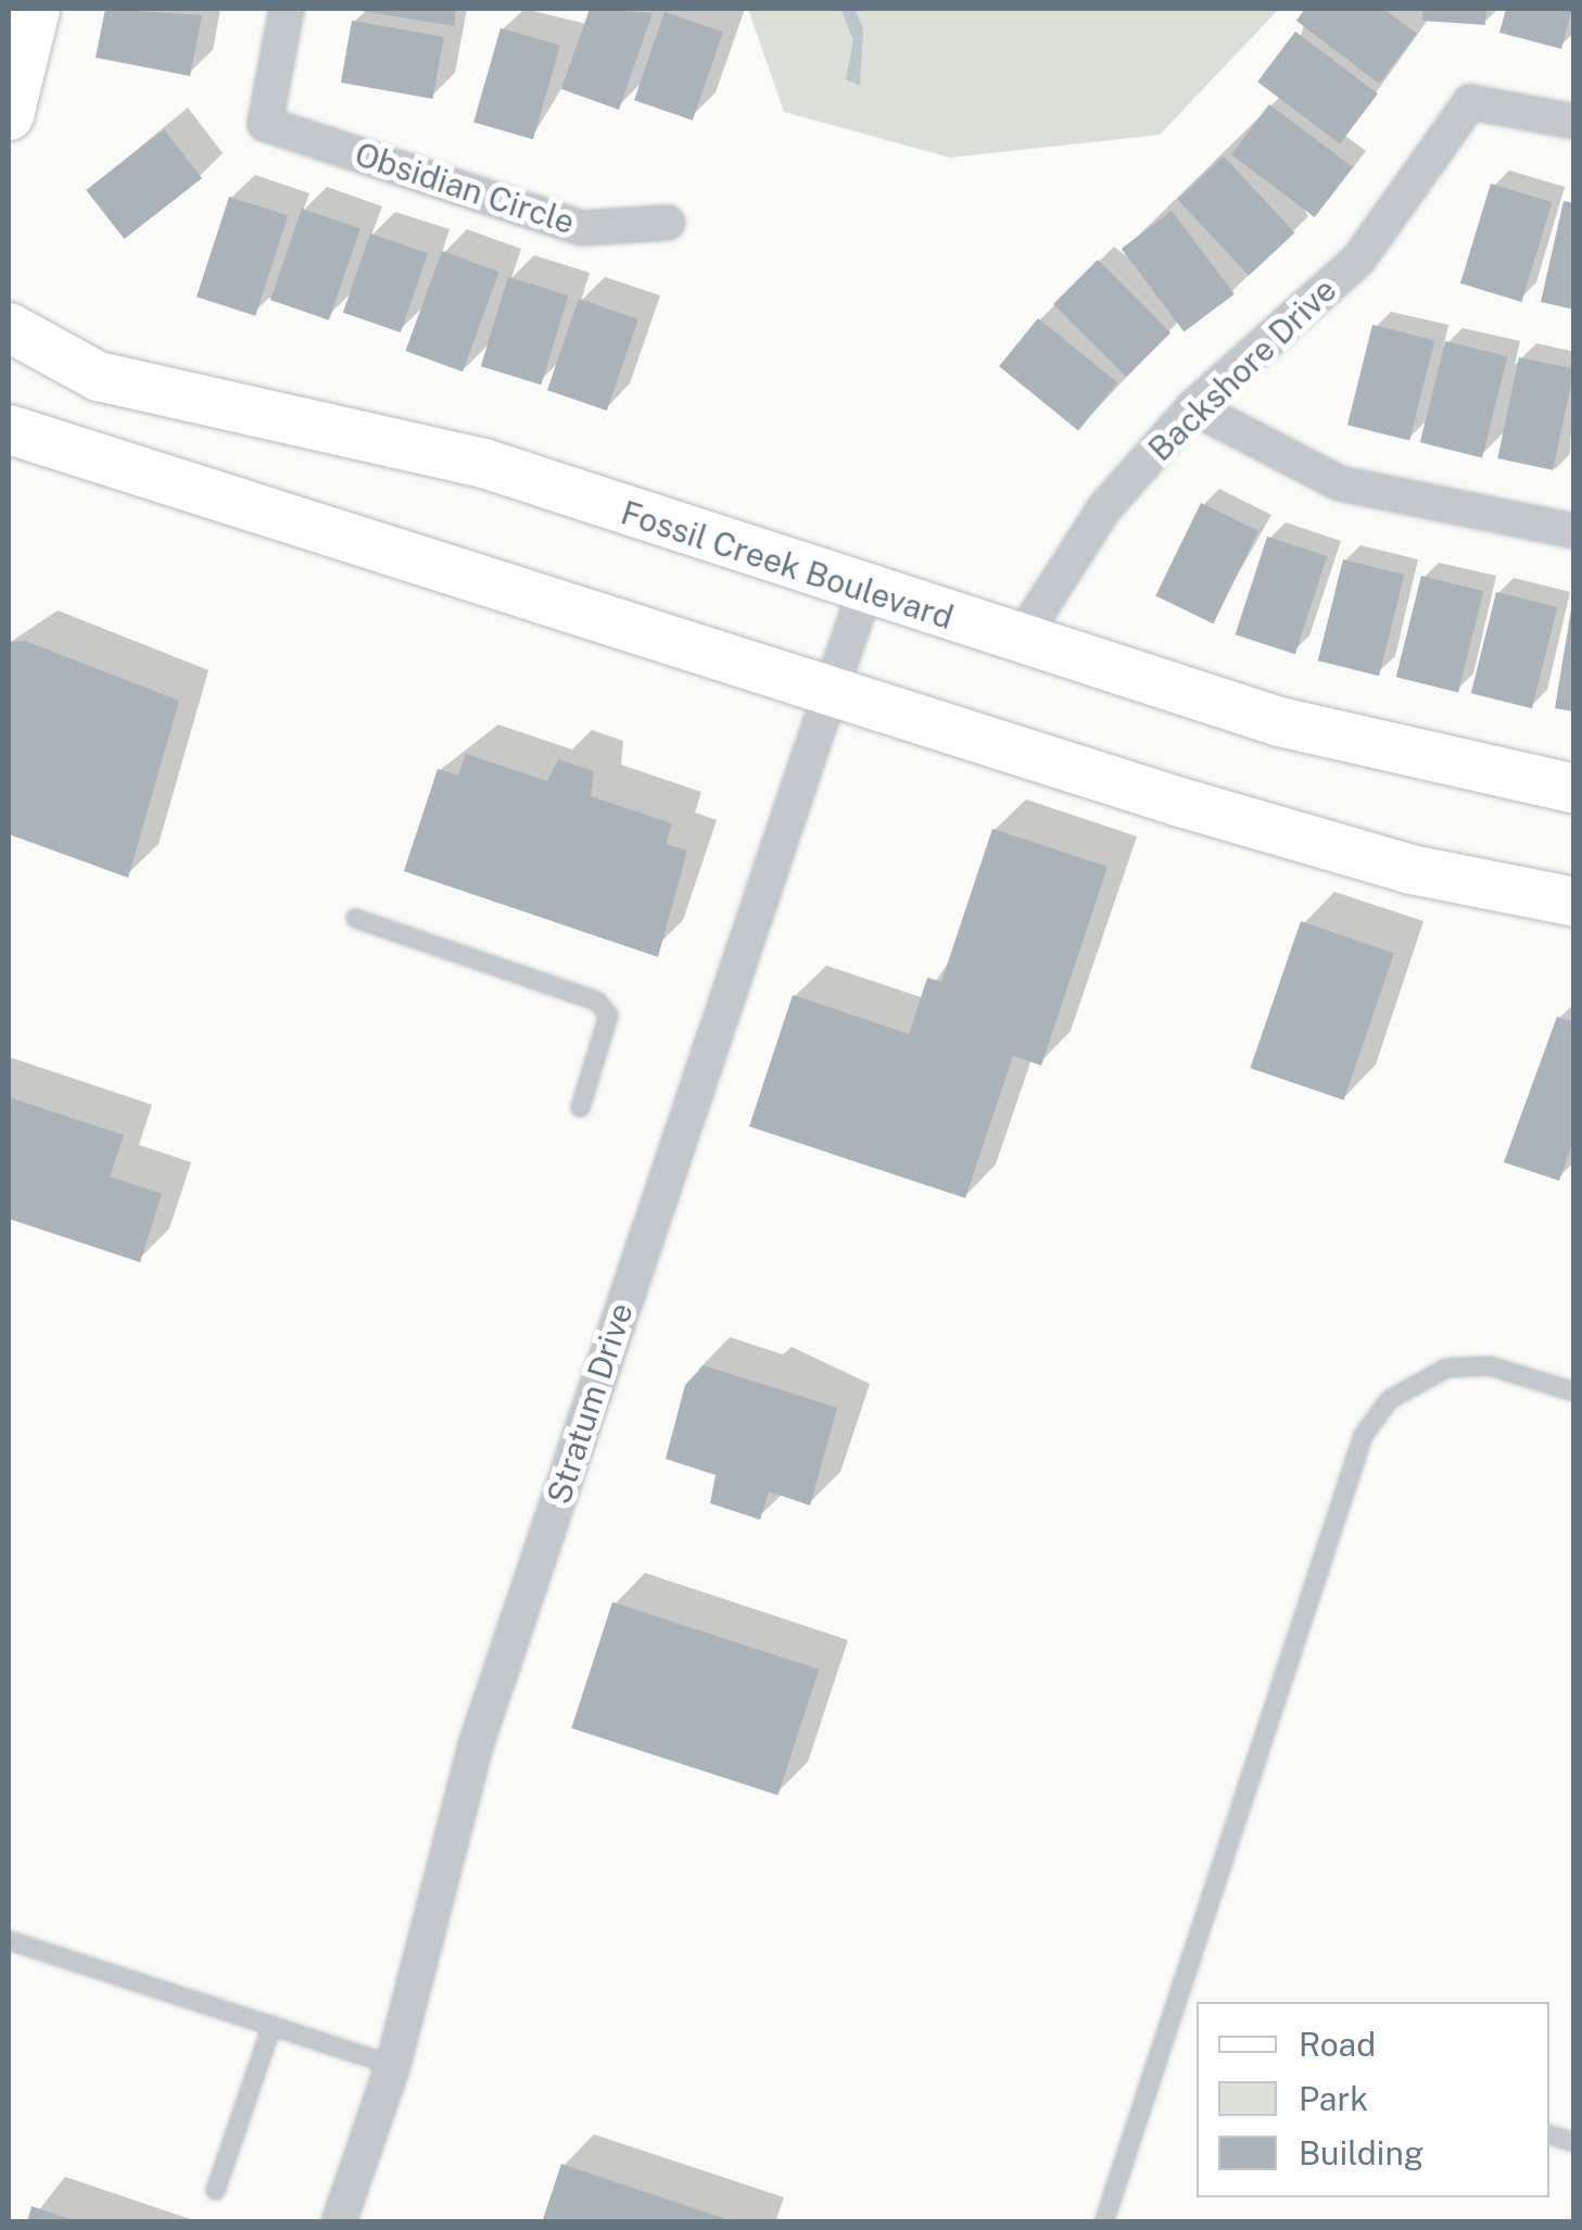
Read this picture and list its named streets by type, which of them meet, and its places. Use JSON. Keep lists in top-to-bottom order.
{
  "streets": {
    "main road": ["Fossil Creek Boulevard"],
    "street": ["Obsidian Circle", "Backshore Drive", "Stratum Drive"]
  },
  "crossings": [
    ["Backshore Drive", "Fossil Creek Boulevard"],
    ["Fossil Creek Boulevard", "Stratum Drive"]
  ],
  "legend": ["Road", "Park", "Building"]
}
